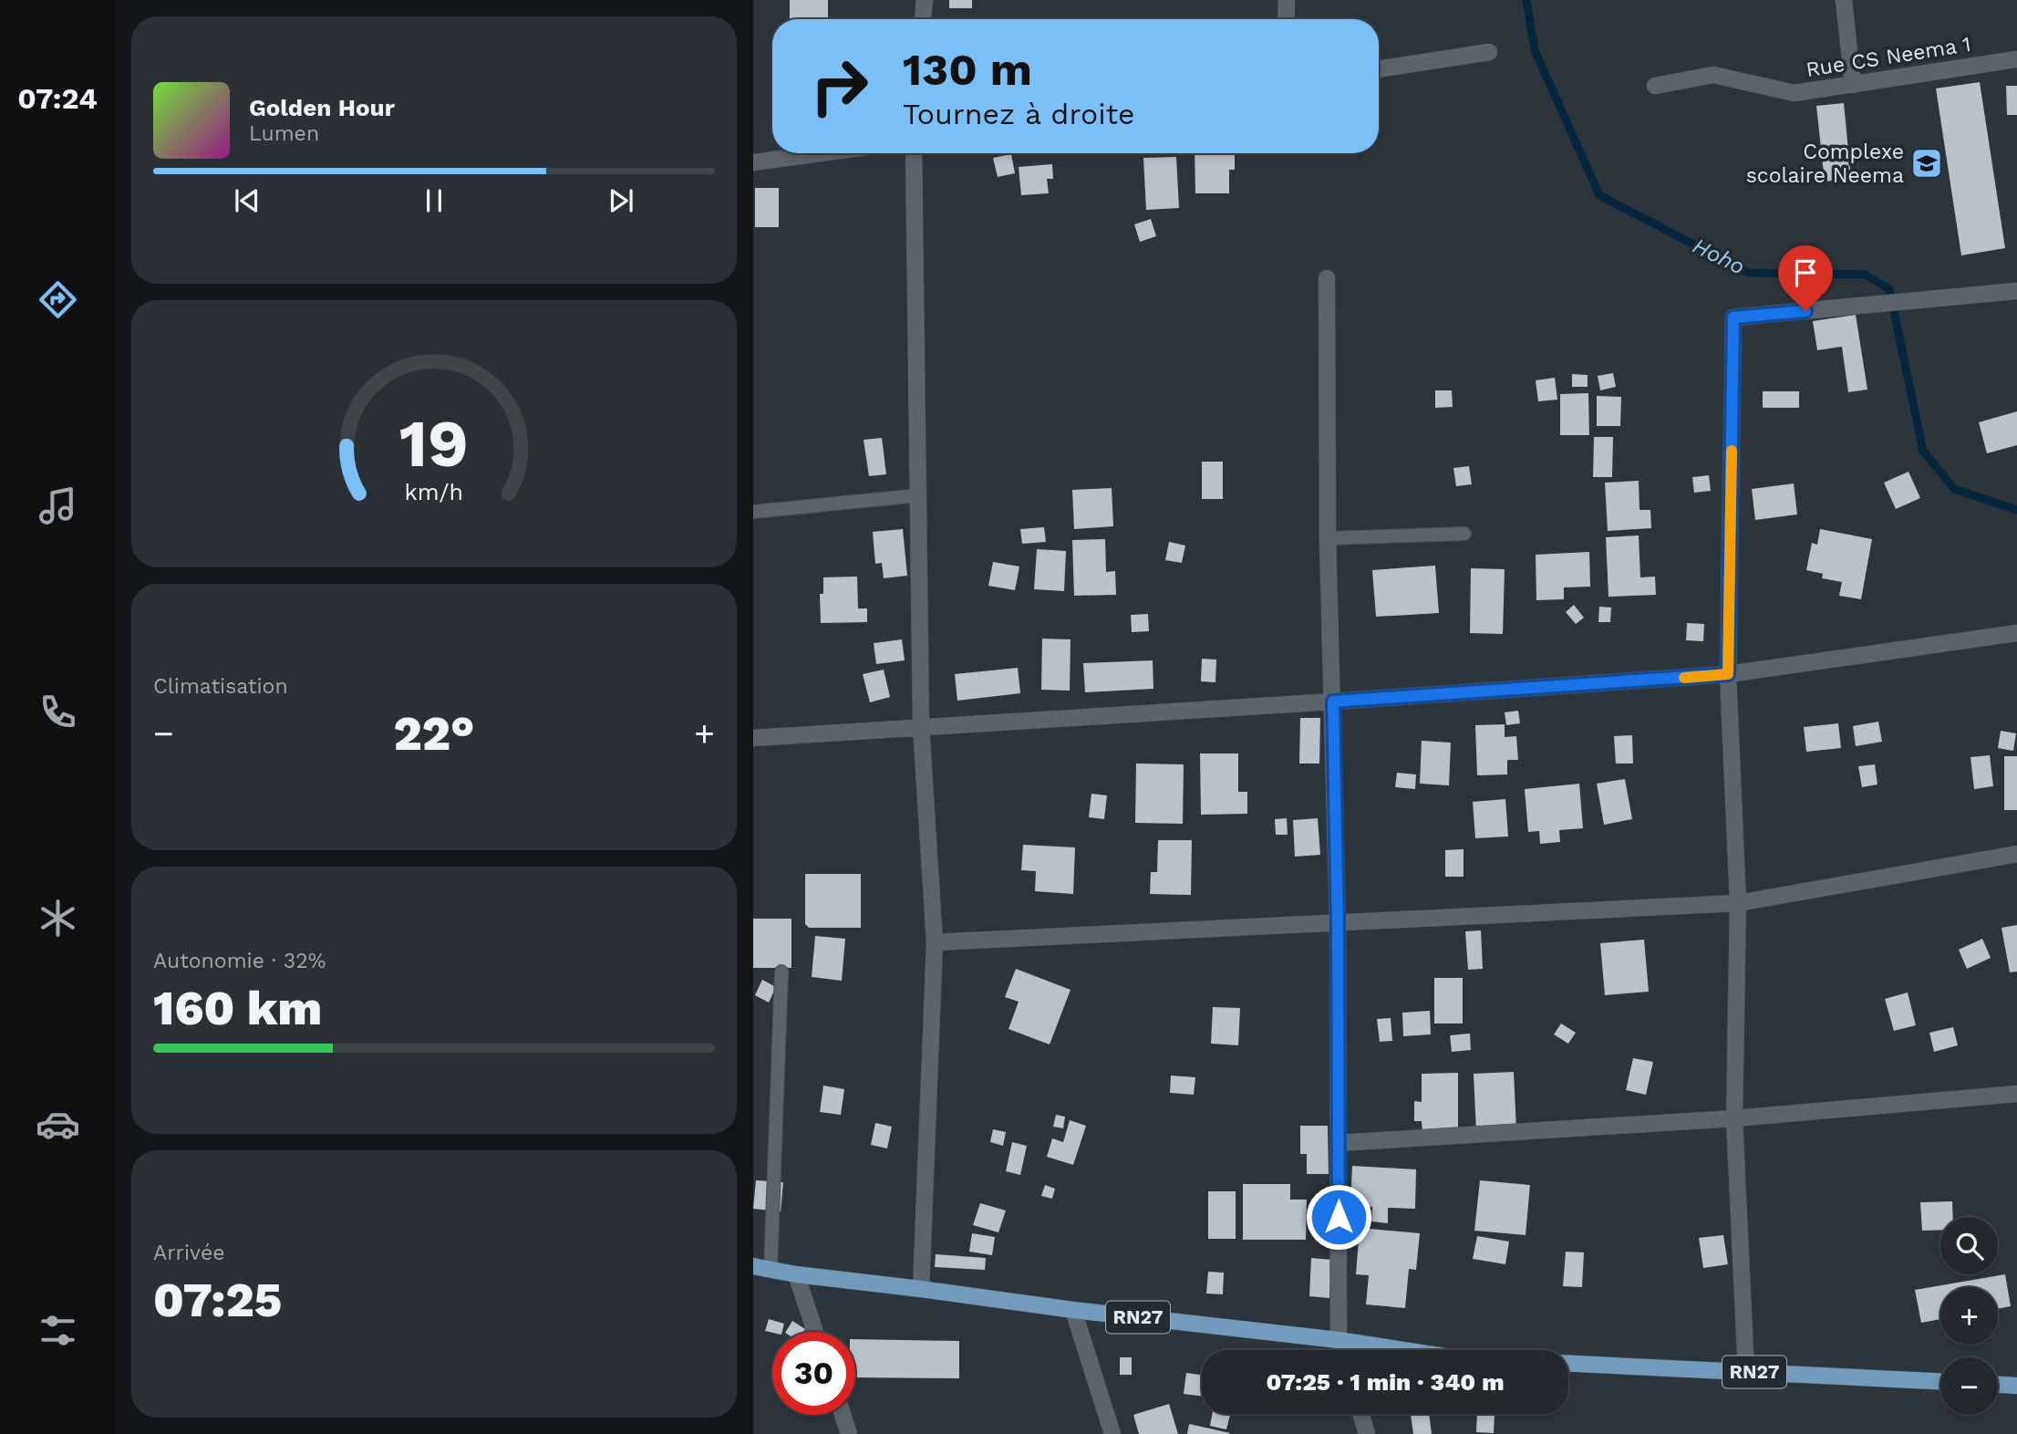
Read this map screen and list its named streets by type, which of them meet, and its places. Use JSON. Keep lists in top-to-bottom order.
{
  "streets": {
    "main road": ["RN27"],
    "street": ["Rue CS Neema 1"]
  },
  "water": ["Hoho"],
  "places": {
    "school or university": ["Complexe scolaire Neema"]
  },
  "page": {
    "tabs": "07:24",
    "turn": ["130 m", "Tournez à droite"],
    "song": ["Golden Hour", "Lumen"],
    "tile": [
      "Climatisation",
      ["Autonomie · 32%", "160 km"],
      ["Arrivée", "07:25"]
    ],
    "heat": ["−", "22°", "+"],
    "map_buttons": ["+", "−"],
    "limit": "30",
    "trip": "07:25 · 1 min · 340 m",
    "gauge": ["19", "km/h"]
  }
}
